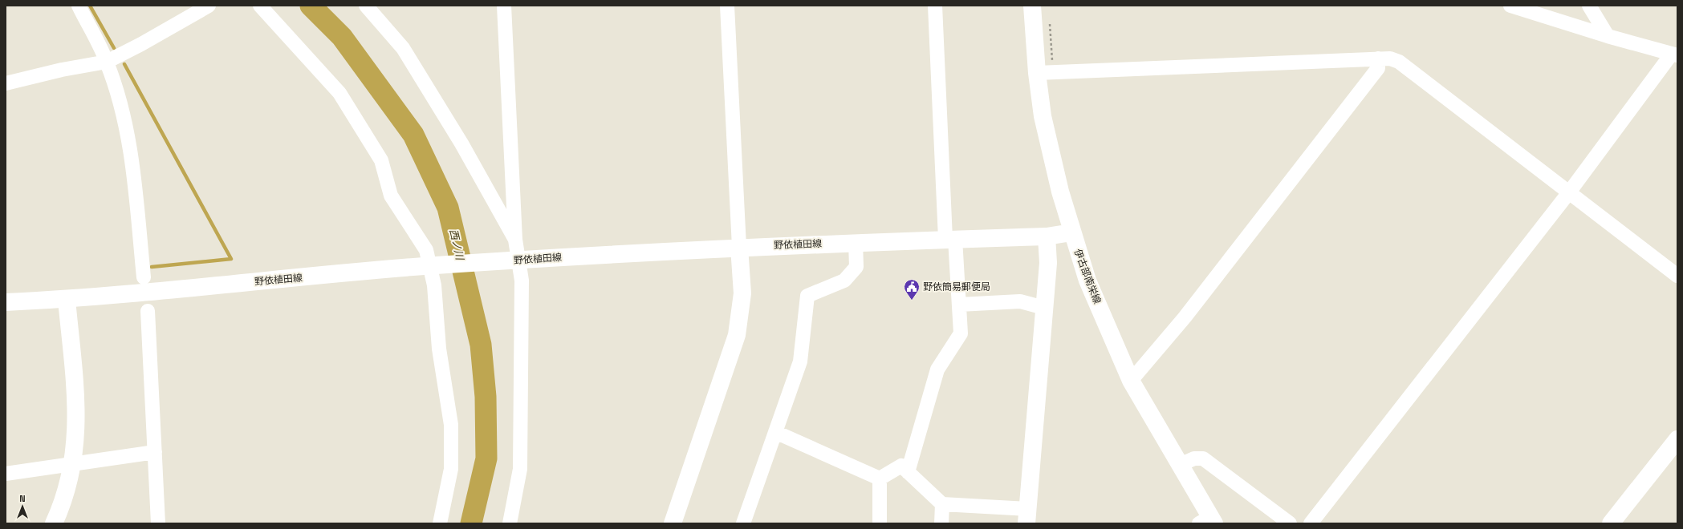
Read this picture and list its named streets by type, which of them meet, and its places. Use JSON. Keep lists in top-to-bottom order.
{
  "streets": {
    "main road": ["野依植田線", "伊古部南栄線"]
  },
  "crossings": [
    ["野依植田線", "伊古部南栄線"]
  ],
  "water": ["西ノ川"],
  "places": {
    "public building": ["野依簡易郵便局"]
  },
  "north": "top"
}
